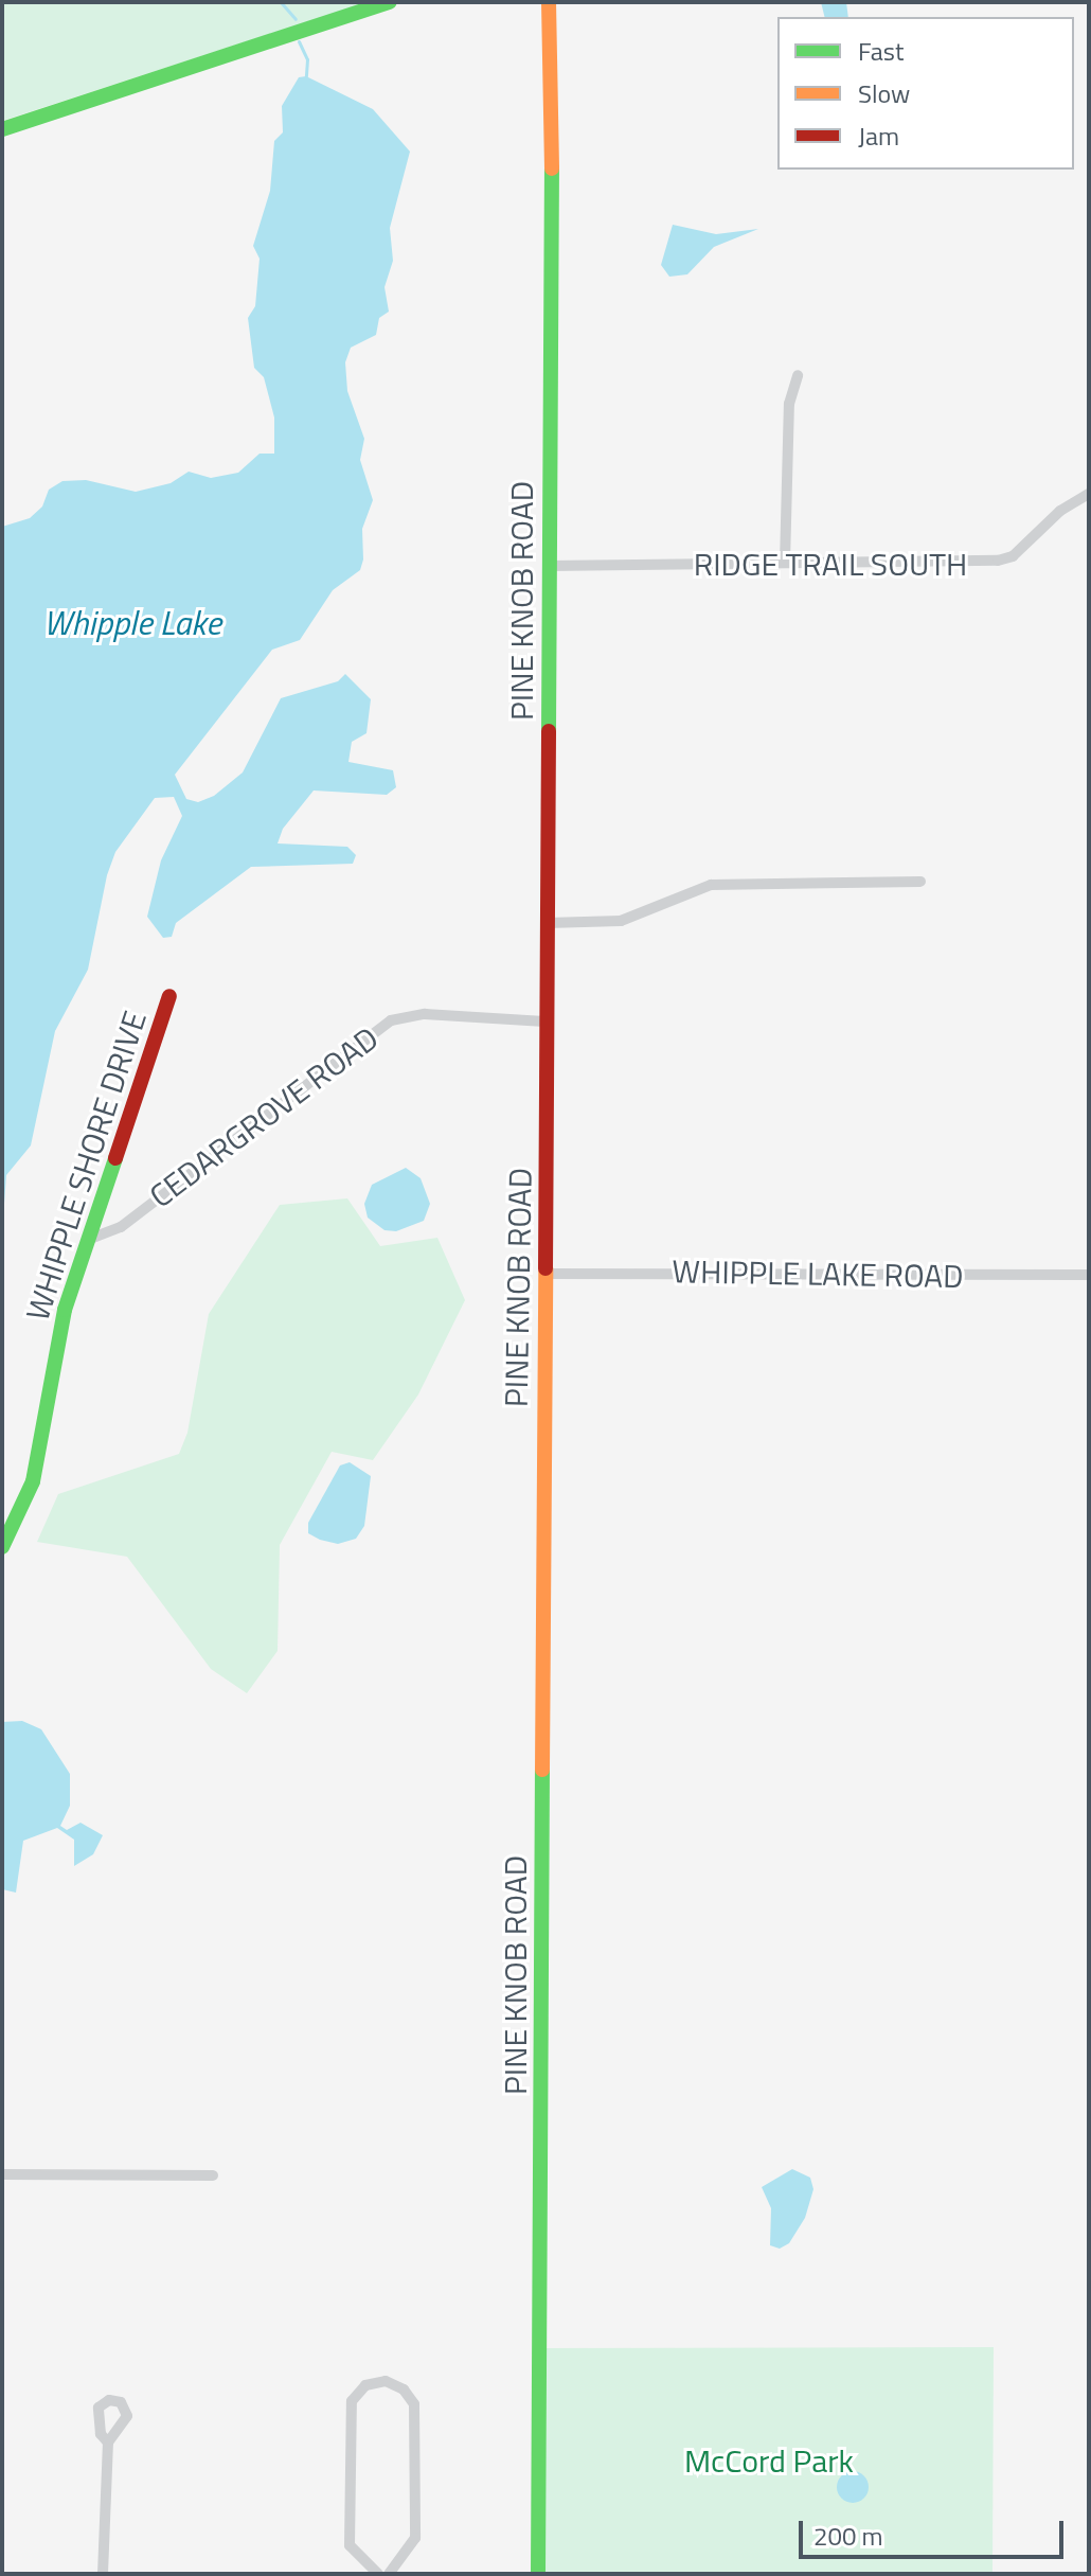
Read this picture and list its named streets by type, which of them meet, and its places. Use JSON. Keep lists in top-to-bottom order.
{
  "streets": {
    "street": [
      "RIDGE TRAIL SOUTH",
      "PINE KNOB ROAD",
      "CEDARGROVE ROAD",
      "WHIPPLE SHORE DRIVE",
      "WHIPPLE LAKE ROAD"
    ]
  },
  "crossings": [
    ["RIDGE TRAIL SOUTH", "PINE KNOB ROAD"],
    ["PINE KNOB ROAD", "CEDARGROVE ROAD"],
    ["PINE KNOB ROAD", "WHIPPLE LAKE ROAD"],
    ["CEDARGROVE ROAD", "WHIPPLE SHORE DRIVE"]
  ],
  "water": ["Whipple Lake"],
  "parks": ["McCord Park"],
  "legend": ["Fast", "Slow", "Jam"],
  "scale_bar": "200 m"
}
